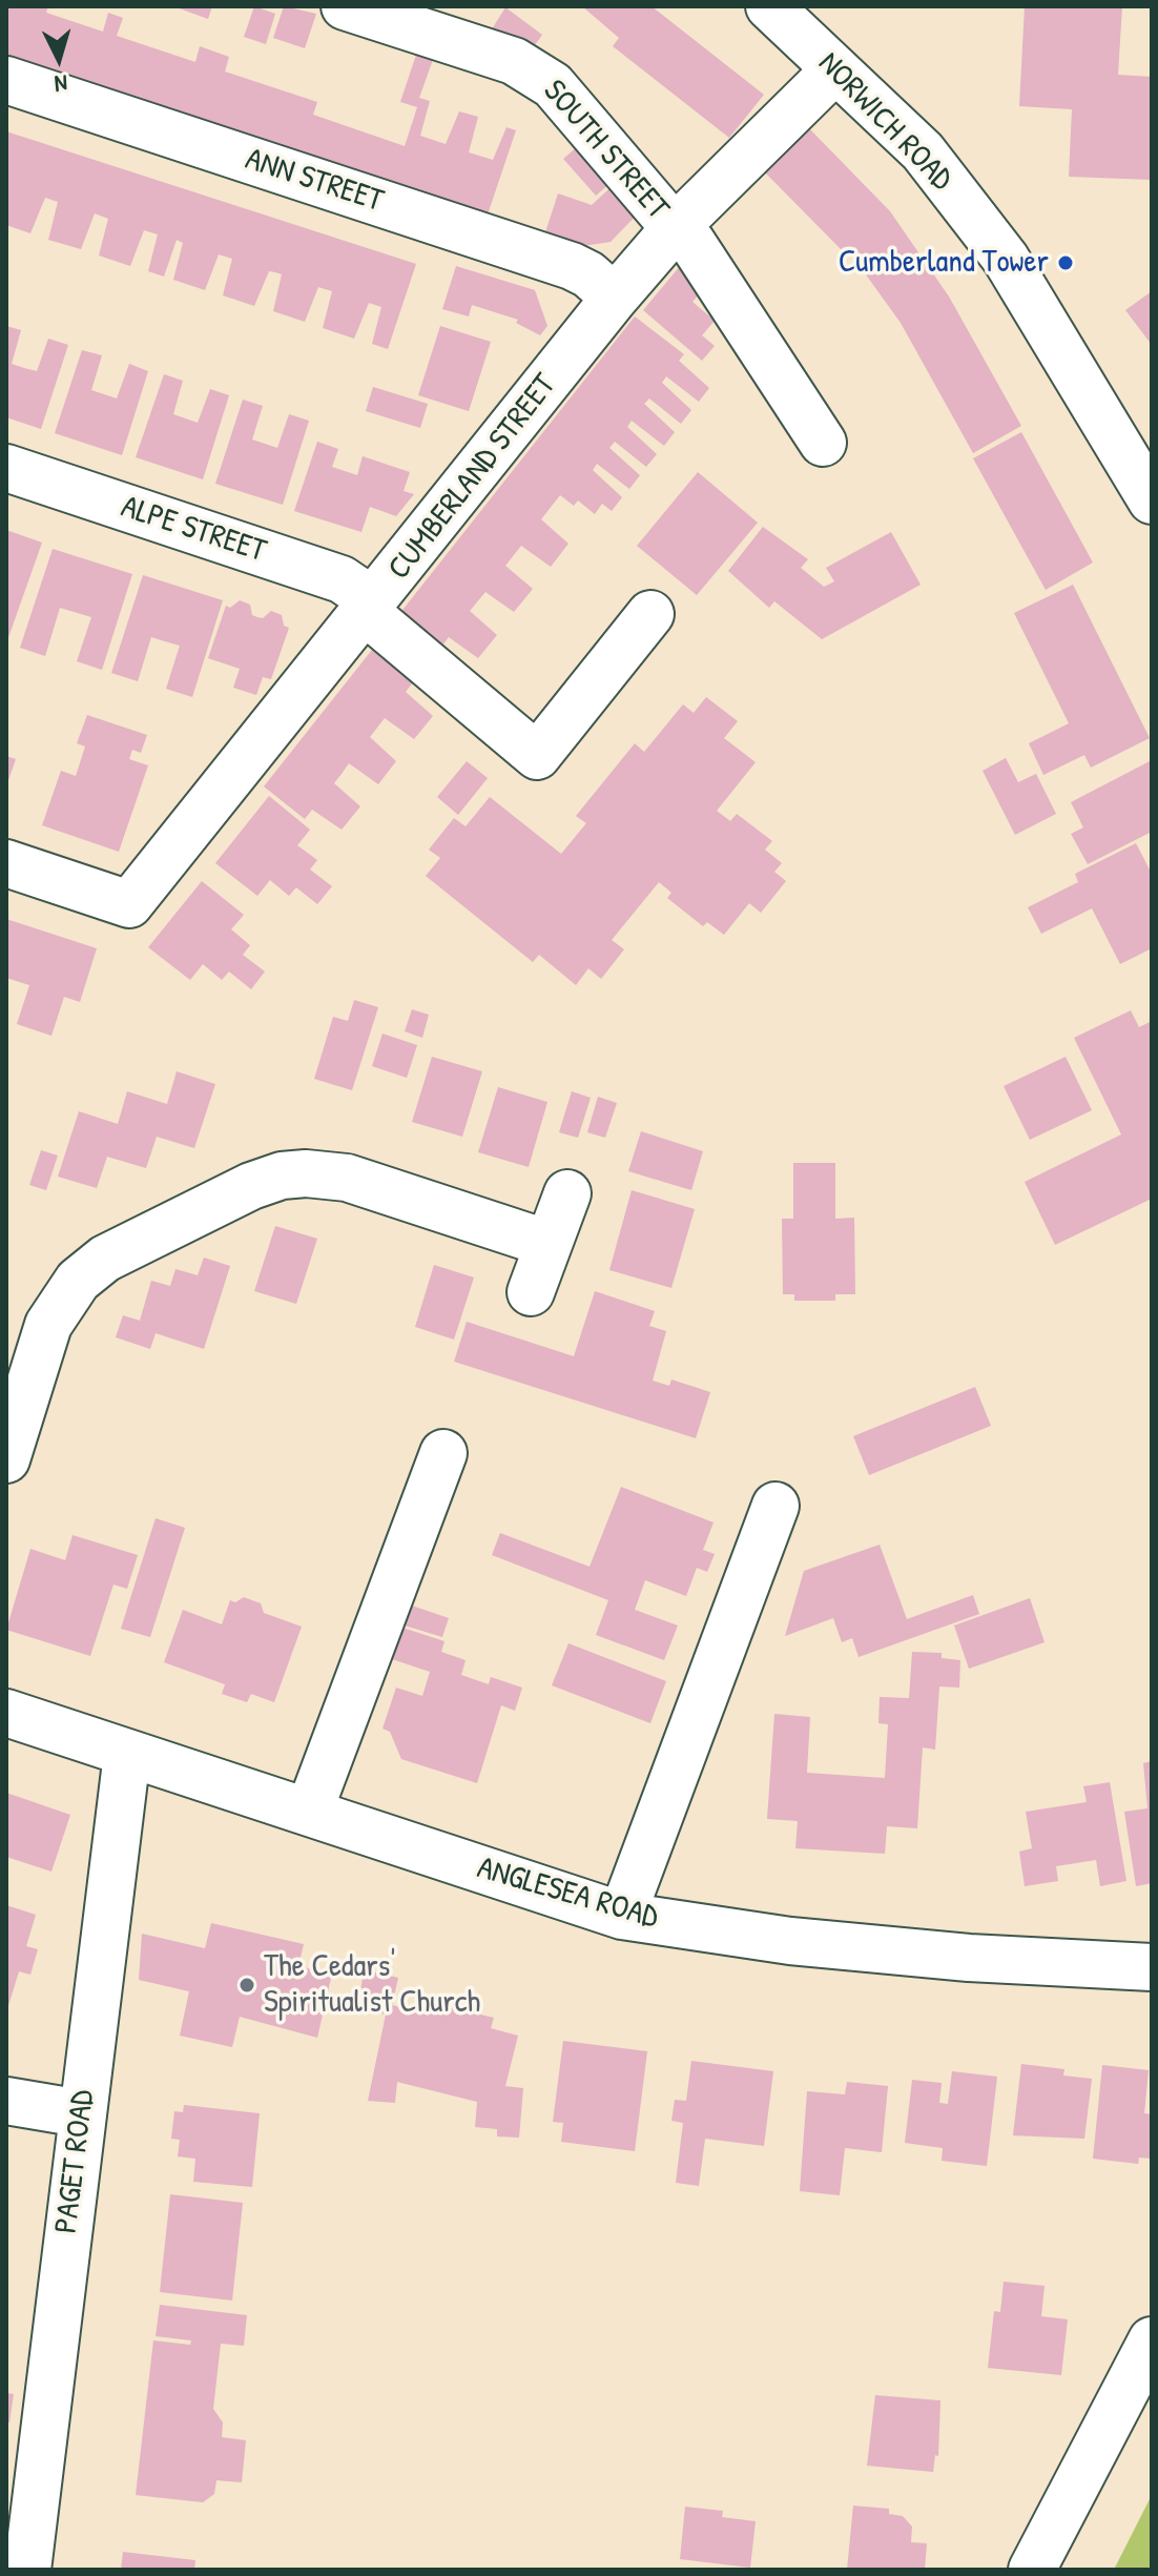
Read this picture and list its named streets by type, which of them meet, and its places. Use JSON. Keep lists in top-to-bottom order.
{
  "streets": {
    "street": [
      "NORWICH ROAD",
      "SOUTH STREET",
      "ANN STREET",
      "CUMBERLAND STREET",
      "ALPE STREET",
      "ANGLESEA ROAD",
      "PAGET ROAD"
    ]
  },
  "crossings": [
    ["NORWICH ROAD", "CUMBERLAND STREET"],
    ["SOUTH STREET", "CUMBERLAND STREET"],
    ["ANN STREET", "CUMBERLAND STREET"],
    ["CUMBERLAND STREET", "ALPE STREET"],
    ["ANGLESEA ROAD", "PAGET ROAD"]
  ],
  "places": ["Cumberland Tower", "The Cedars' Spiritualist Church"],
  "north": "bottom"
}
